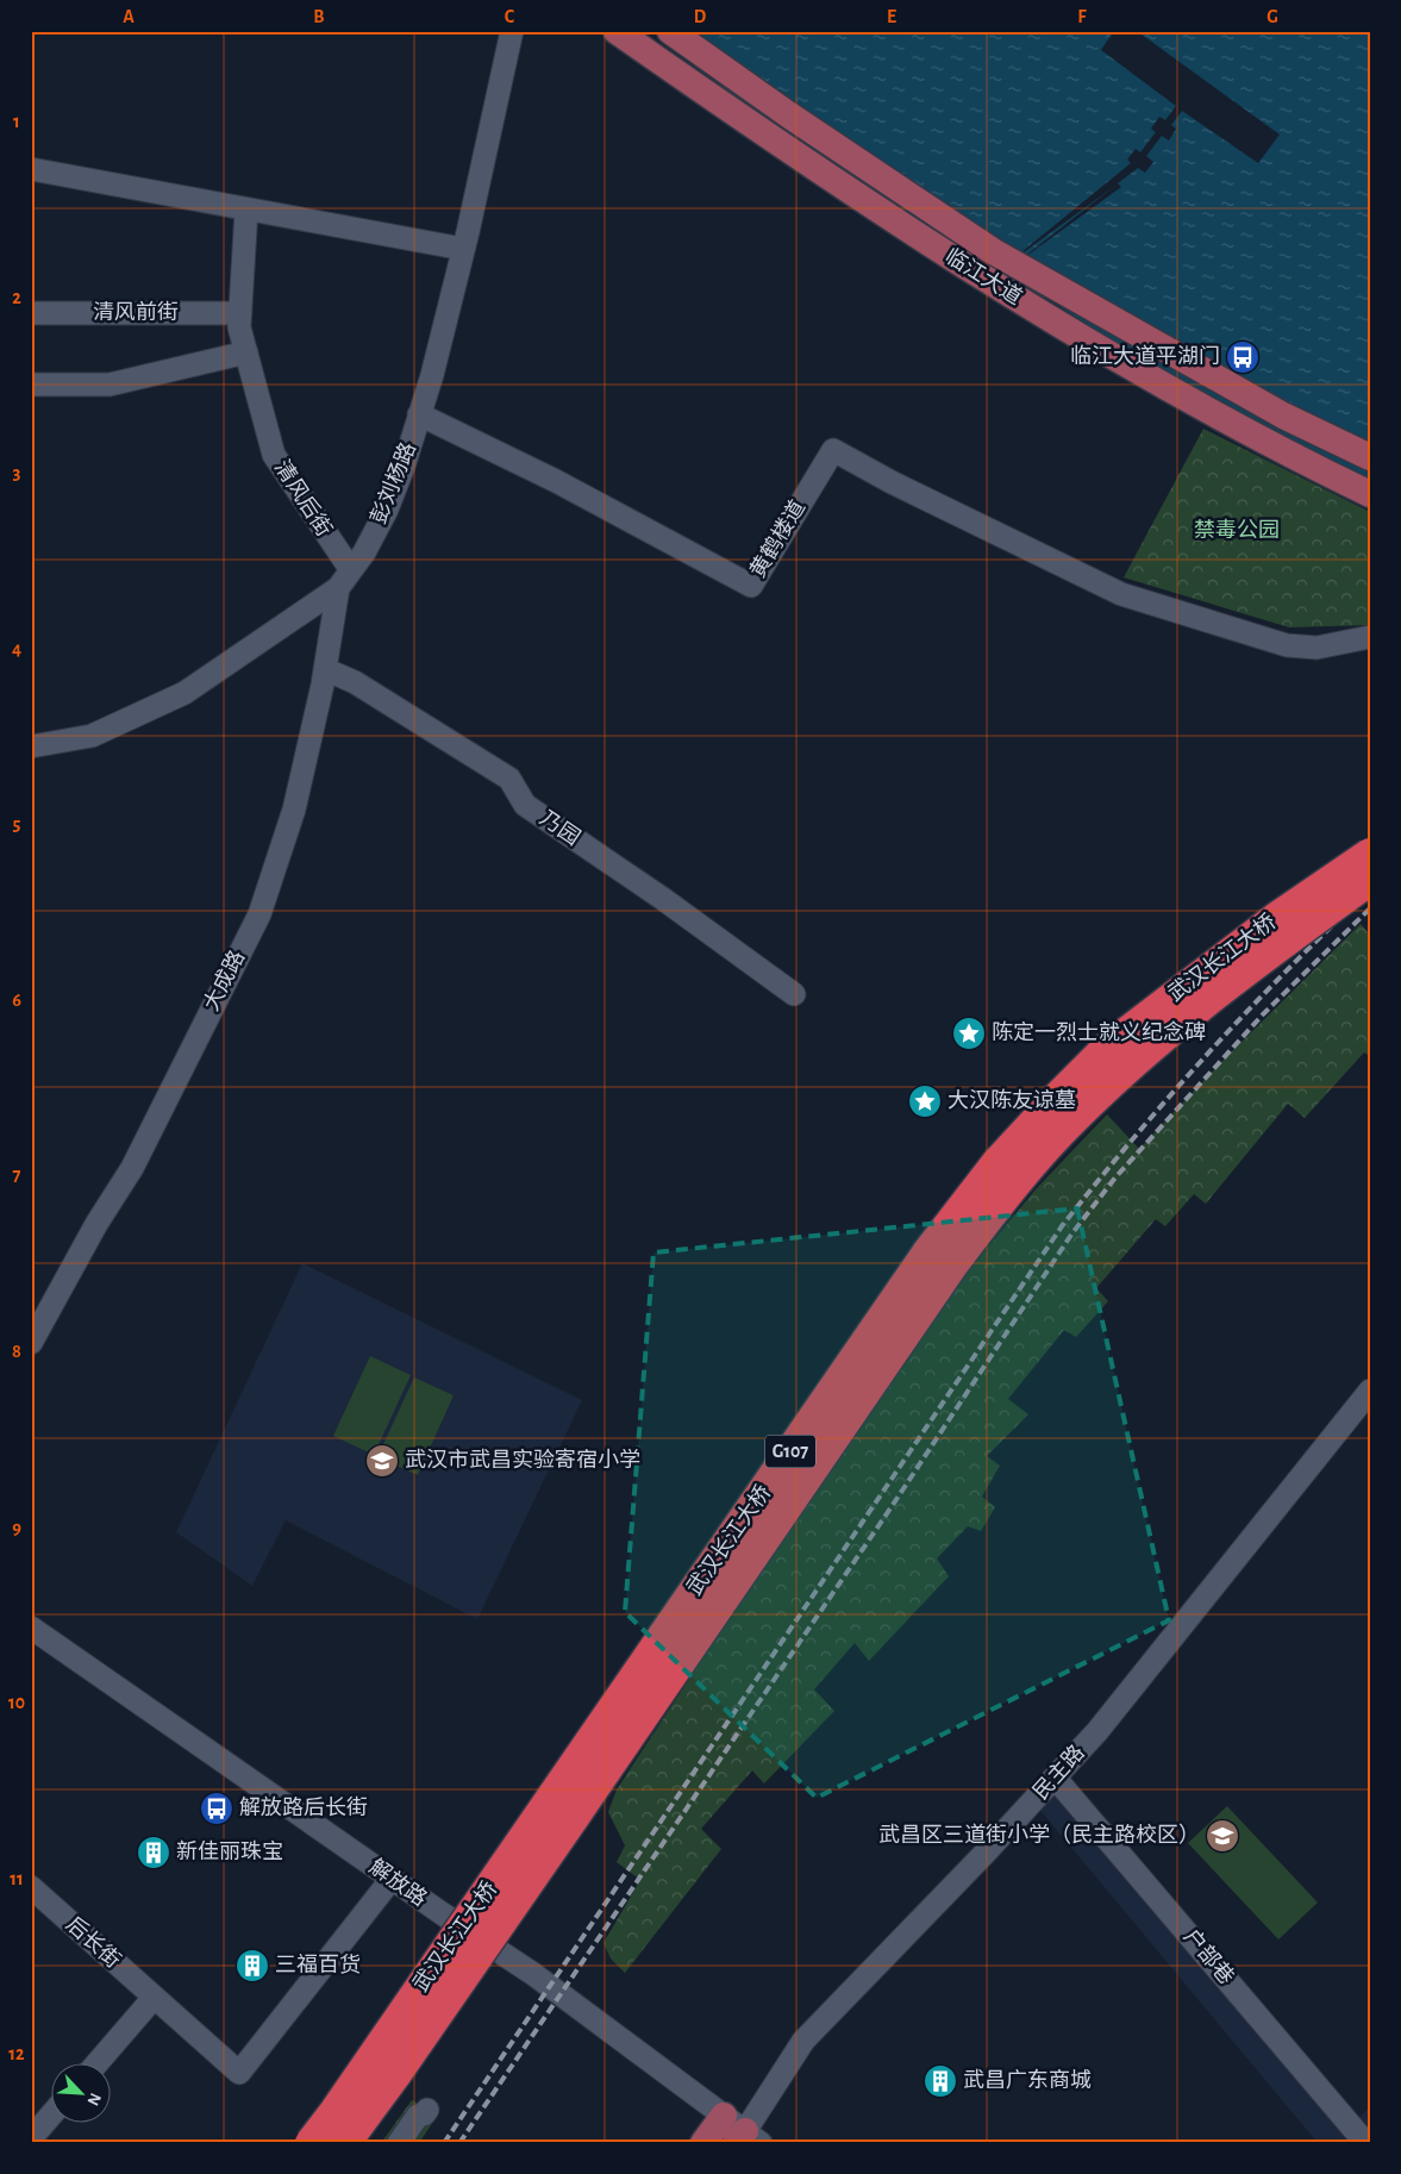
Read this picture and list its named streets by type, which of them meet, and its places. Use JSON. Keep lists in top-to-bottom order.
{
  "streets": {
    "highway": ["武汉长江大桥", "G107"],
    "main road": ["临江大道", "民主路"],
    "street": [
      "清风前街",
      "彭刘杨路",
      "清风后街",
      "黄鹤楼道",
      "乃园",
      "大成路",
      "解放路",
      "后长街",
      "户部巷"
    ]
  },
  "crossings": [
    ["清风前街", "清风后街"],
    ["彭刘杨路", "清风后街"],
    ["彭刘杨路", "黄鹤楼道"],
    ["彭刘杨路", "大成路"],
    ["清风后街", "大成路"],
    ["乃园", "大成路"],
    ["民主路", "解放路"],
    ["民主路", "户部巷"],
    ["解放路", "后长街"]
  ],
  "parks": ["禁毒公园"],
  "places": {
    "bus stop": ["临江大道平湖门", "解放路后长街"],
    "place": ["陈定一烈士就义纪念碑", "大汉陈友谅墓"],
    "school or university": ["武汉市武昌实验寄宿小学", "武昌区三道街小学（民主路校区）"],
    "building": ["新佳丽珠宝", "三福百货", "武昌广东商城"]
  },
  "north": "bottom right",
  "grid": {
    "columns": [
      "A",
      "B",
      "C",
      "D",
      "E",
      "F",
      "G"
    ],
    "rows": [
      "1",
      "2",
      "3",
      "4",
      "5",
      "6",
      "7",
      "8",
      "9",
      "10",
      "11",
      "12"
    ]
  }
}
